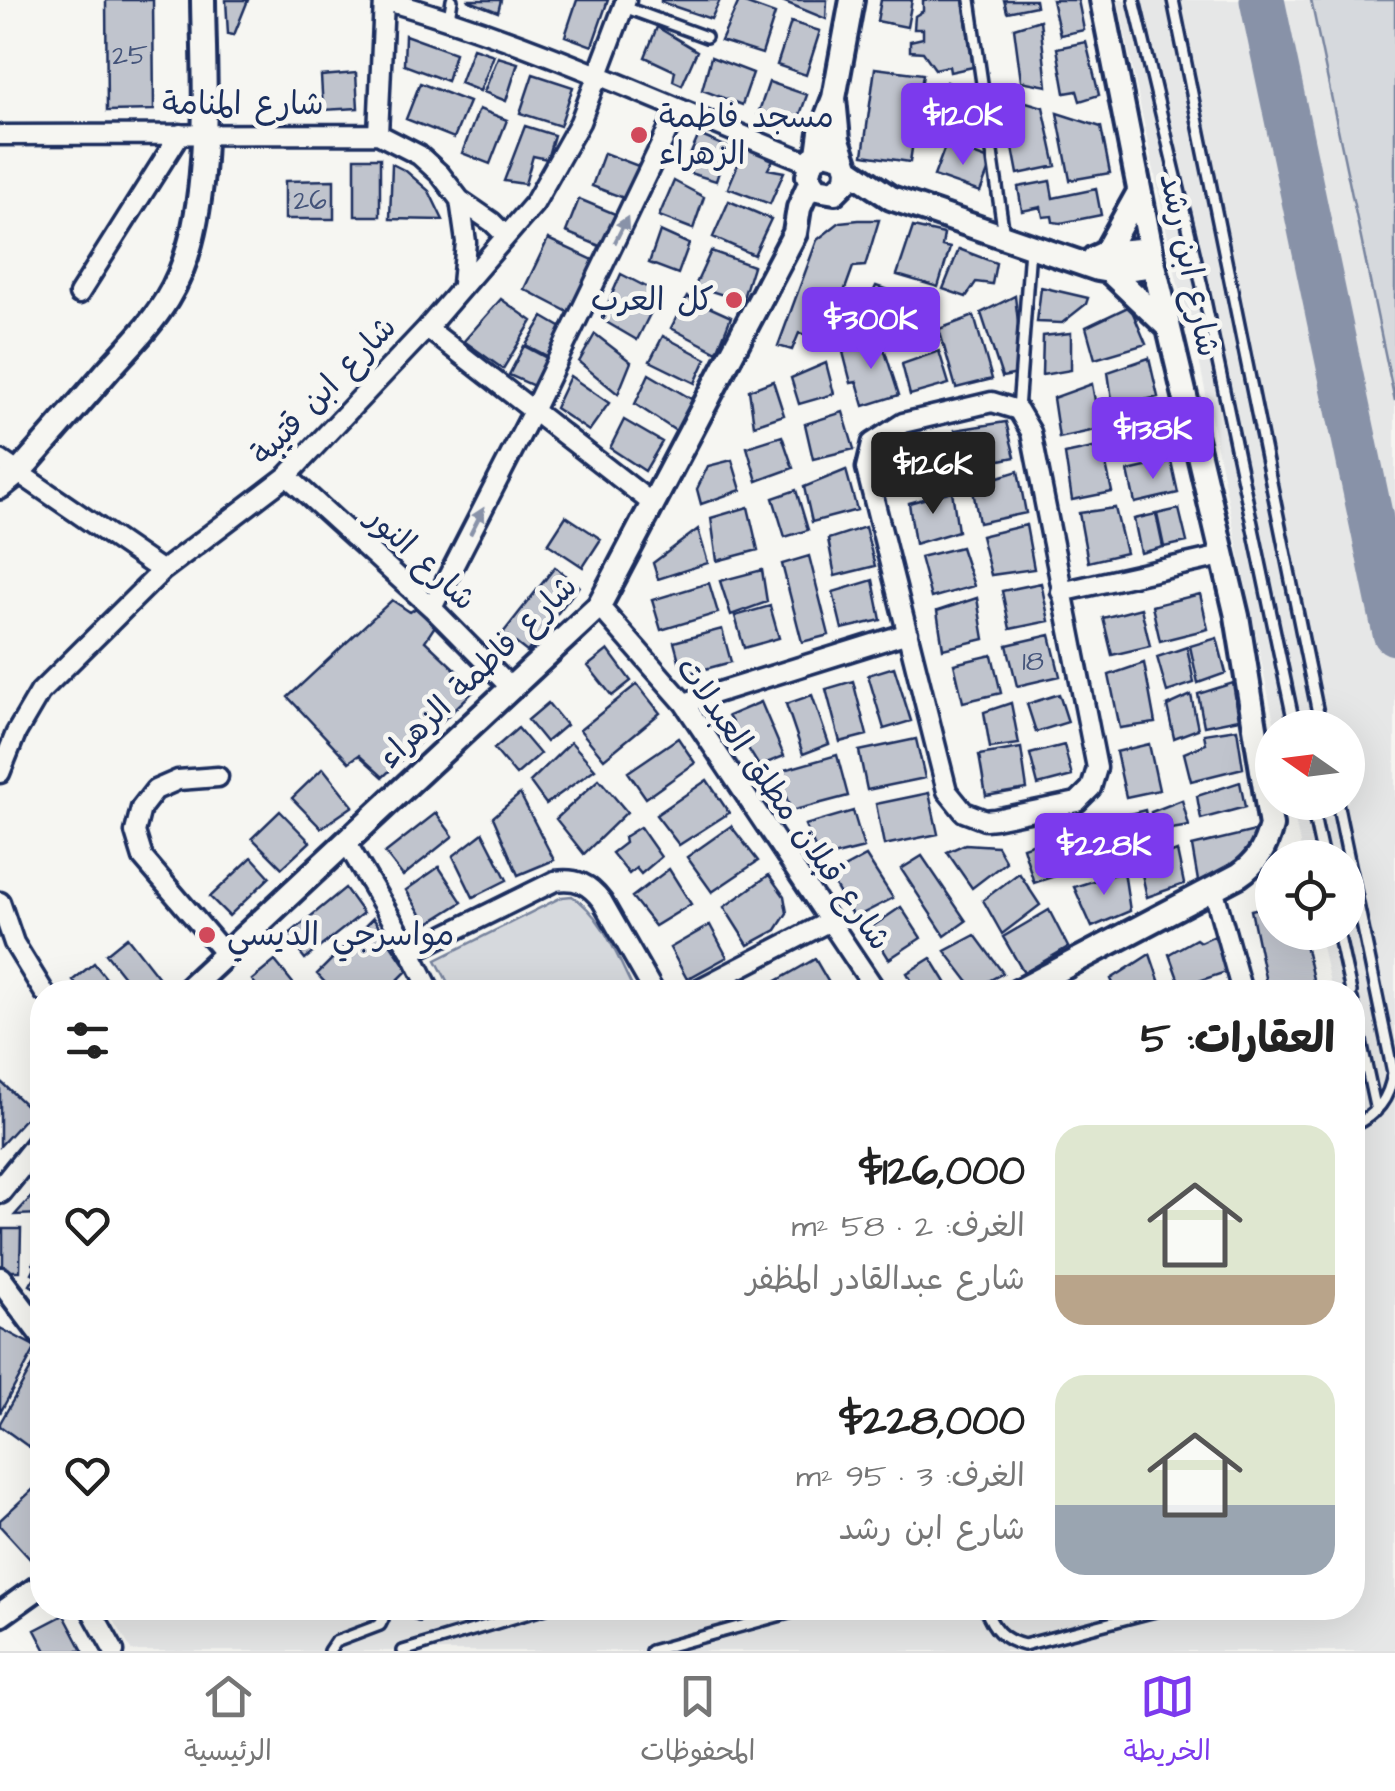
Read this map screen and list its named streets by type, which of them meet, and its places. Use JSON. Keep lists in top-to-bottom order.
{
  "streets": {
    "street": [
      "شارع المنامة",
      "شارع ابن رشد",
      "شارع ابن قتيبة",
      "شارع النور",
      "شارع فاطمة الزهراء",
      "شارع قبلان مطلق العبدلات"
    ]
  },
  "crossings": [
    ["شارع المنامة", "شارع ابن قتيبة"],
    ["شارع ابن قتيبة", "شارع النور"],
    ["شارع النور", "شارع فاطمة الزهراء"],
    ["شارع فاطمة الزهراء", "شارع قبلان مطلق العبدلات"]
  ],
  "places": ["مسجد فاطمة الزهراء", "كل العرب", "مواسرجي الديسي"],
  "house_numbers": ["25", "26", "18"],
  "north": "left",
  "page": {
    "price": [
      "$120K",
      "$300K",
      "$138K",
      "$126K",
      "$228K"
    ],
    "heading": "العقارات: 5",
    "list": [
      {
        "name": "$126,000",
        "note": "الغرف: 2 · 58 m² · شارع عبدالقادر المظفر"
      },
      {
        "name": "$228,000",
        "note": "الغرف: 3 · 95 m² · شارع ابن رشد"
      }
    ],
    "tabs": ["الخريطة", "المحفوظات", "الرئيسية"]
  }
}
